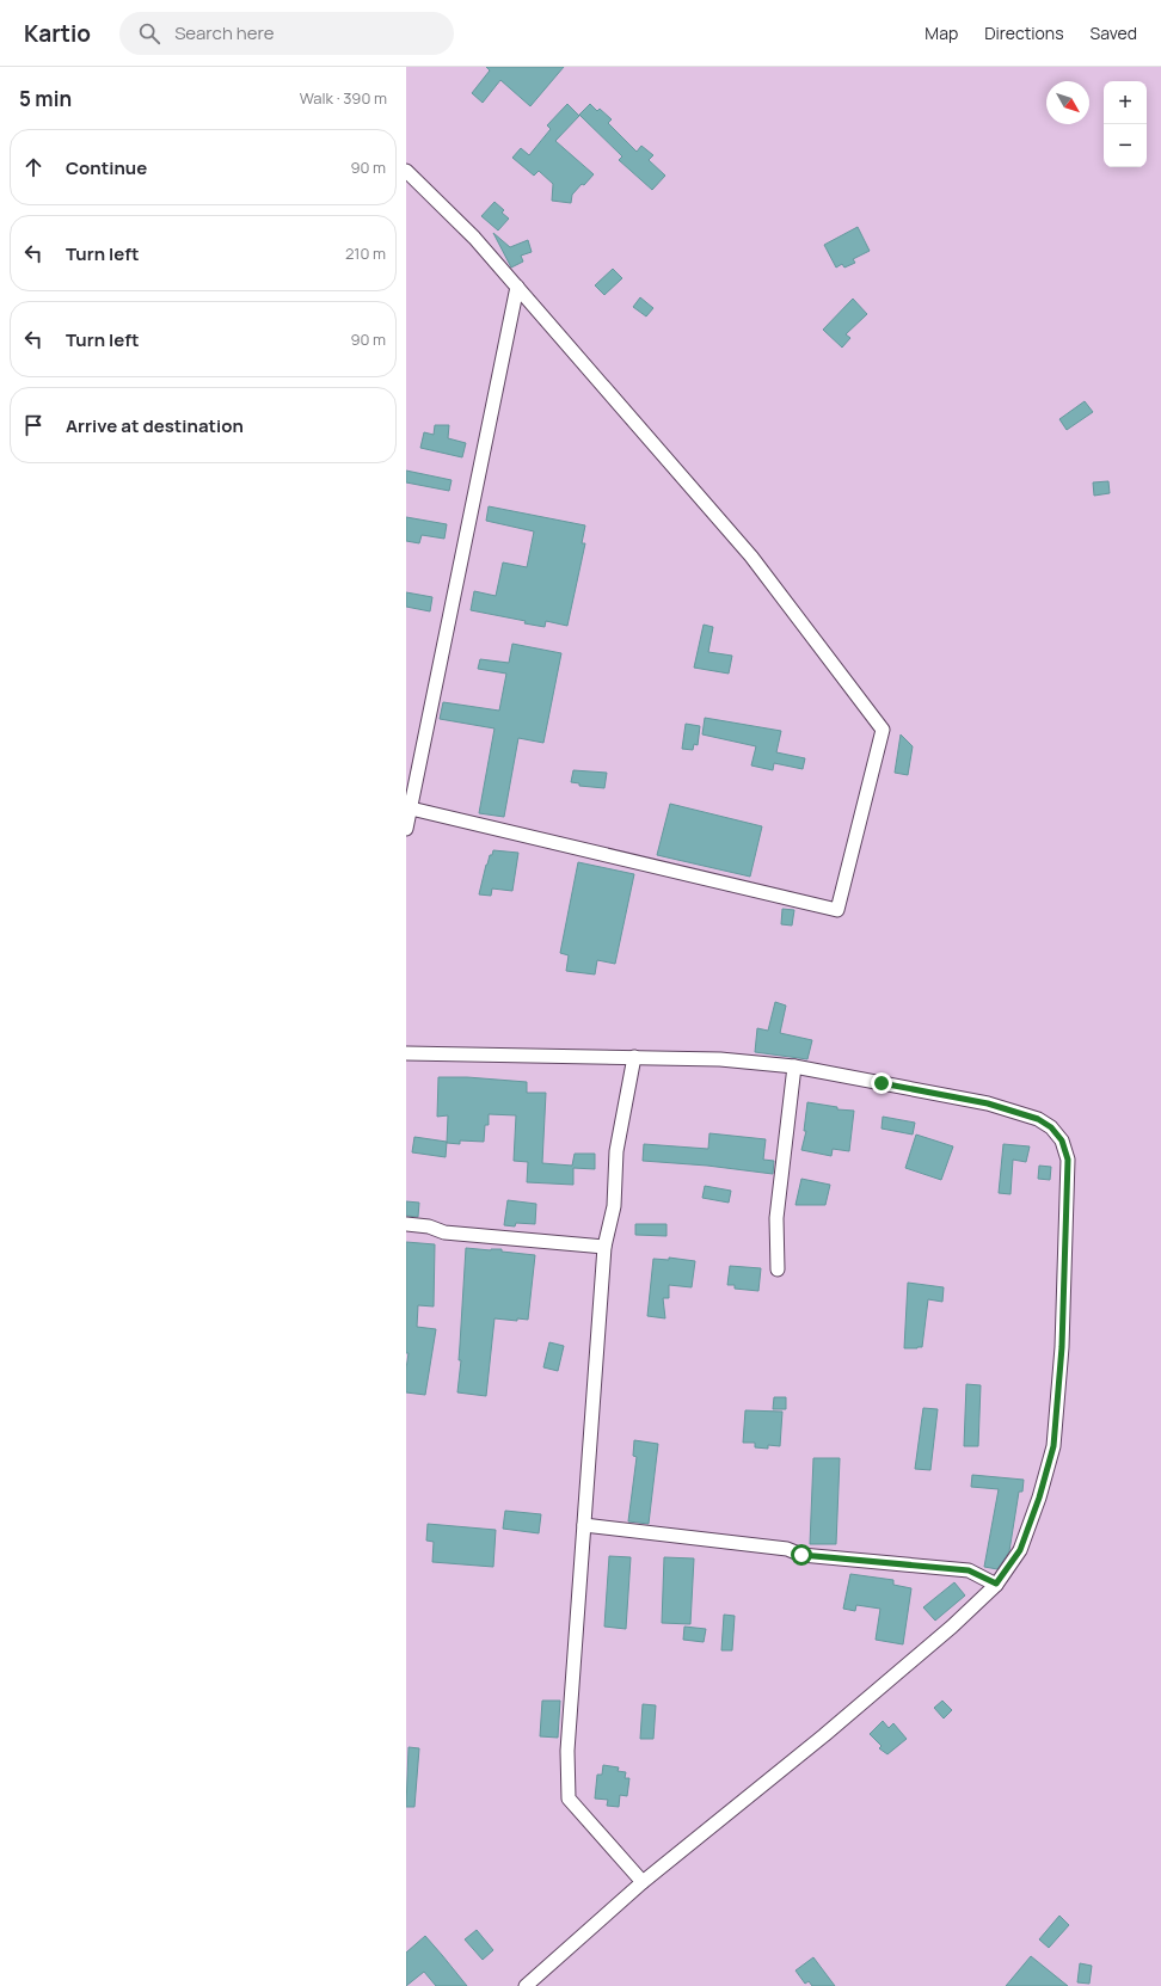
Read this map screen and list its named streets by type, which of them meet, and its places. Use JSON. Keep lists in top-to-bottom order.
{
  "north": "bottom right",
  "page": {
    "header": "Kartio",
    "search": "Search here",
    "nav": ["Map", "Directions", "Saved"],
    "heading": ["5 min", "Walk · 390 m"],
    "map_buttons": ["+", "−"],
    "list": [
      ["Continue", "90 m"],
      ["Turn left", "210 m"],
      ["Turn left", "90 m"],
      "Arrive at destination"
    ]
  }
}
